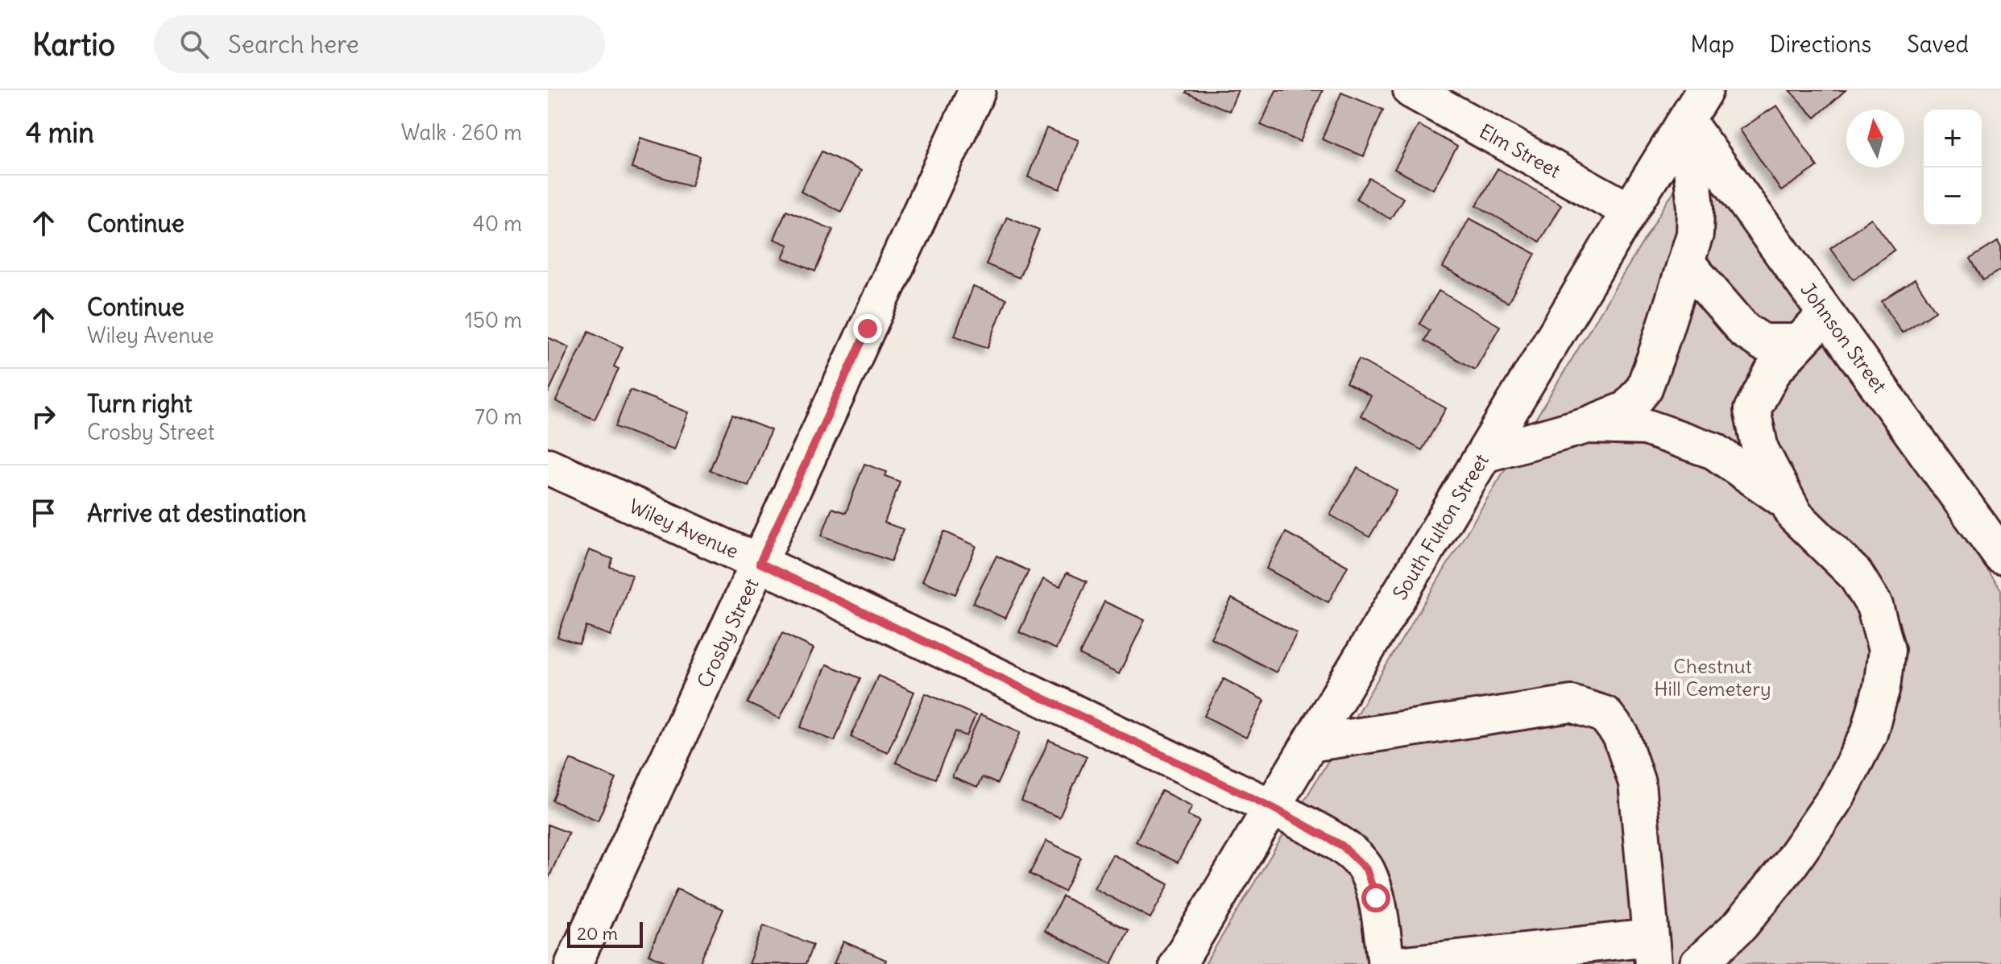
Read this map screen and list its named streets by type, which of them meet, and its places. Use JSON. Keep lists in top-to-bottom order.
{
  "streets": {
    "street": [
      "Elm Street",
      "Johnson Street",
      "South Fulton Street",
      "Wiley Avenue",
      "Crosby Street"
    ]
  },
  "crossings": [
    ["Elm Street", "South Fulton Street"],
    ["Johnson Street", "South Fulton Street"],
    ["South Fulton Street", "Wiley Avenue"],
    ["Wiley Avenue", "Crosby Street"]
  ],
  "parks": ["Chestnut Hill Cemetery"],
  "scale_bar": "20 m",
  "north": "top",
  "page": {
    "header": "Kartio",
    "search": "Search here",
    "nav": ["Map", "Directions", "Saved"],
    "heading": ["4 min", "Walk · 260 m"],
    "map_buttons": ["+", "−"],
    "list": [
      ["Continue", "40 m"],
      ["Continue", "Wiley Avenue", "150 m"],
      ["Turn right", "Crosby Street", "70 m"],
      "Arrive at destination"
    ],
    "scale": "20 m"
  }
}
